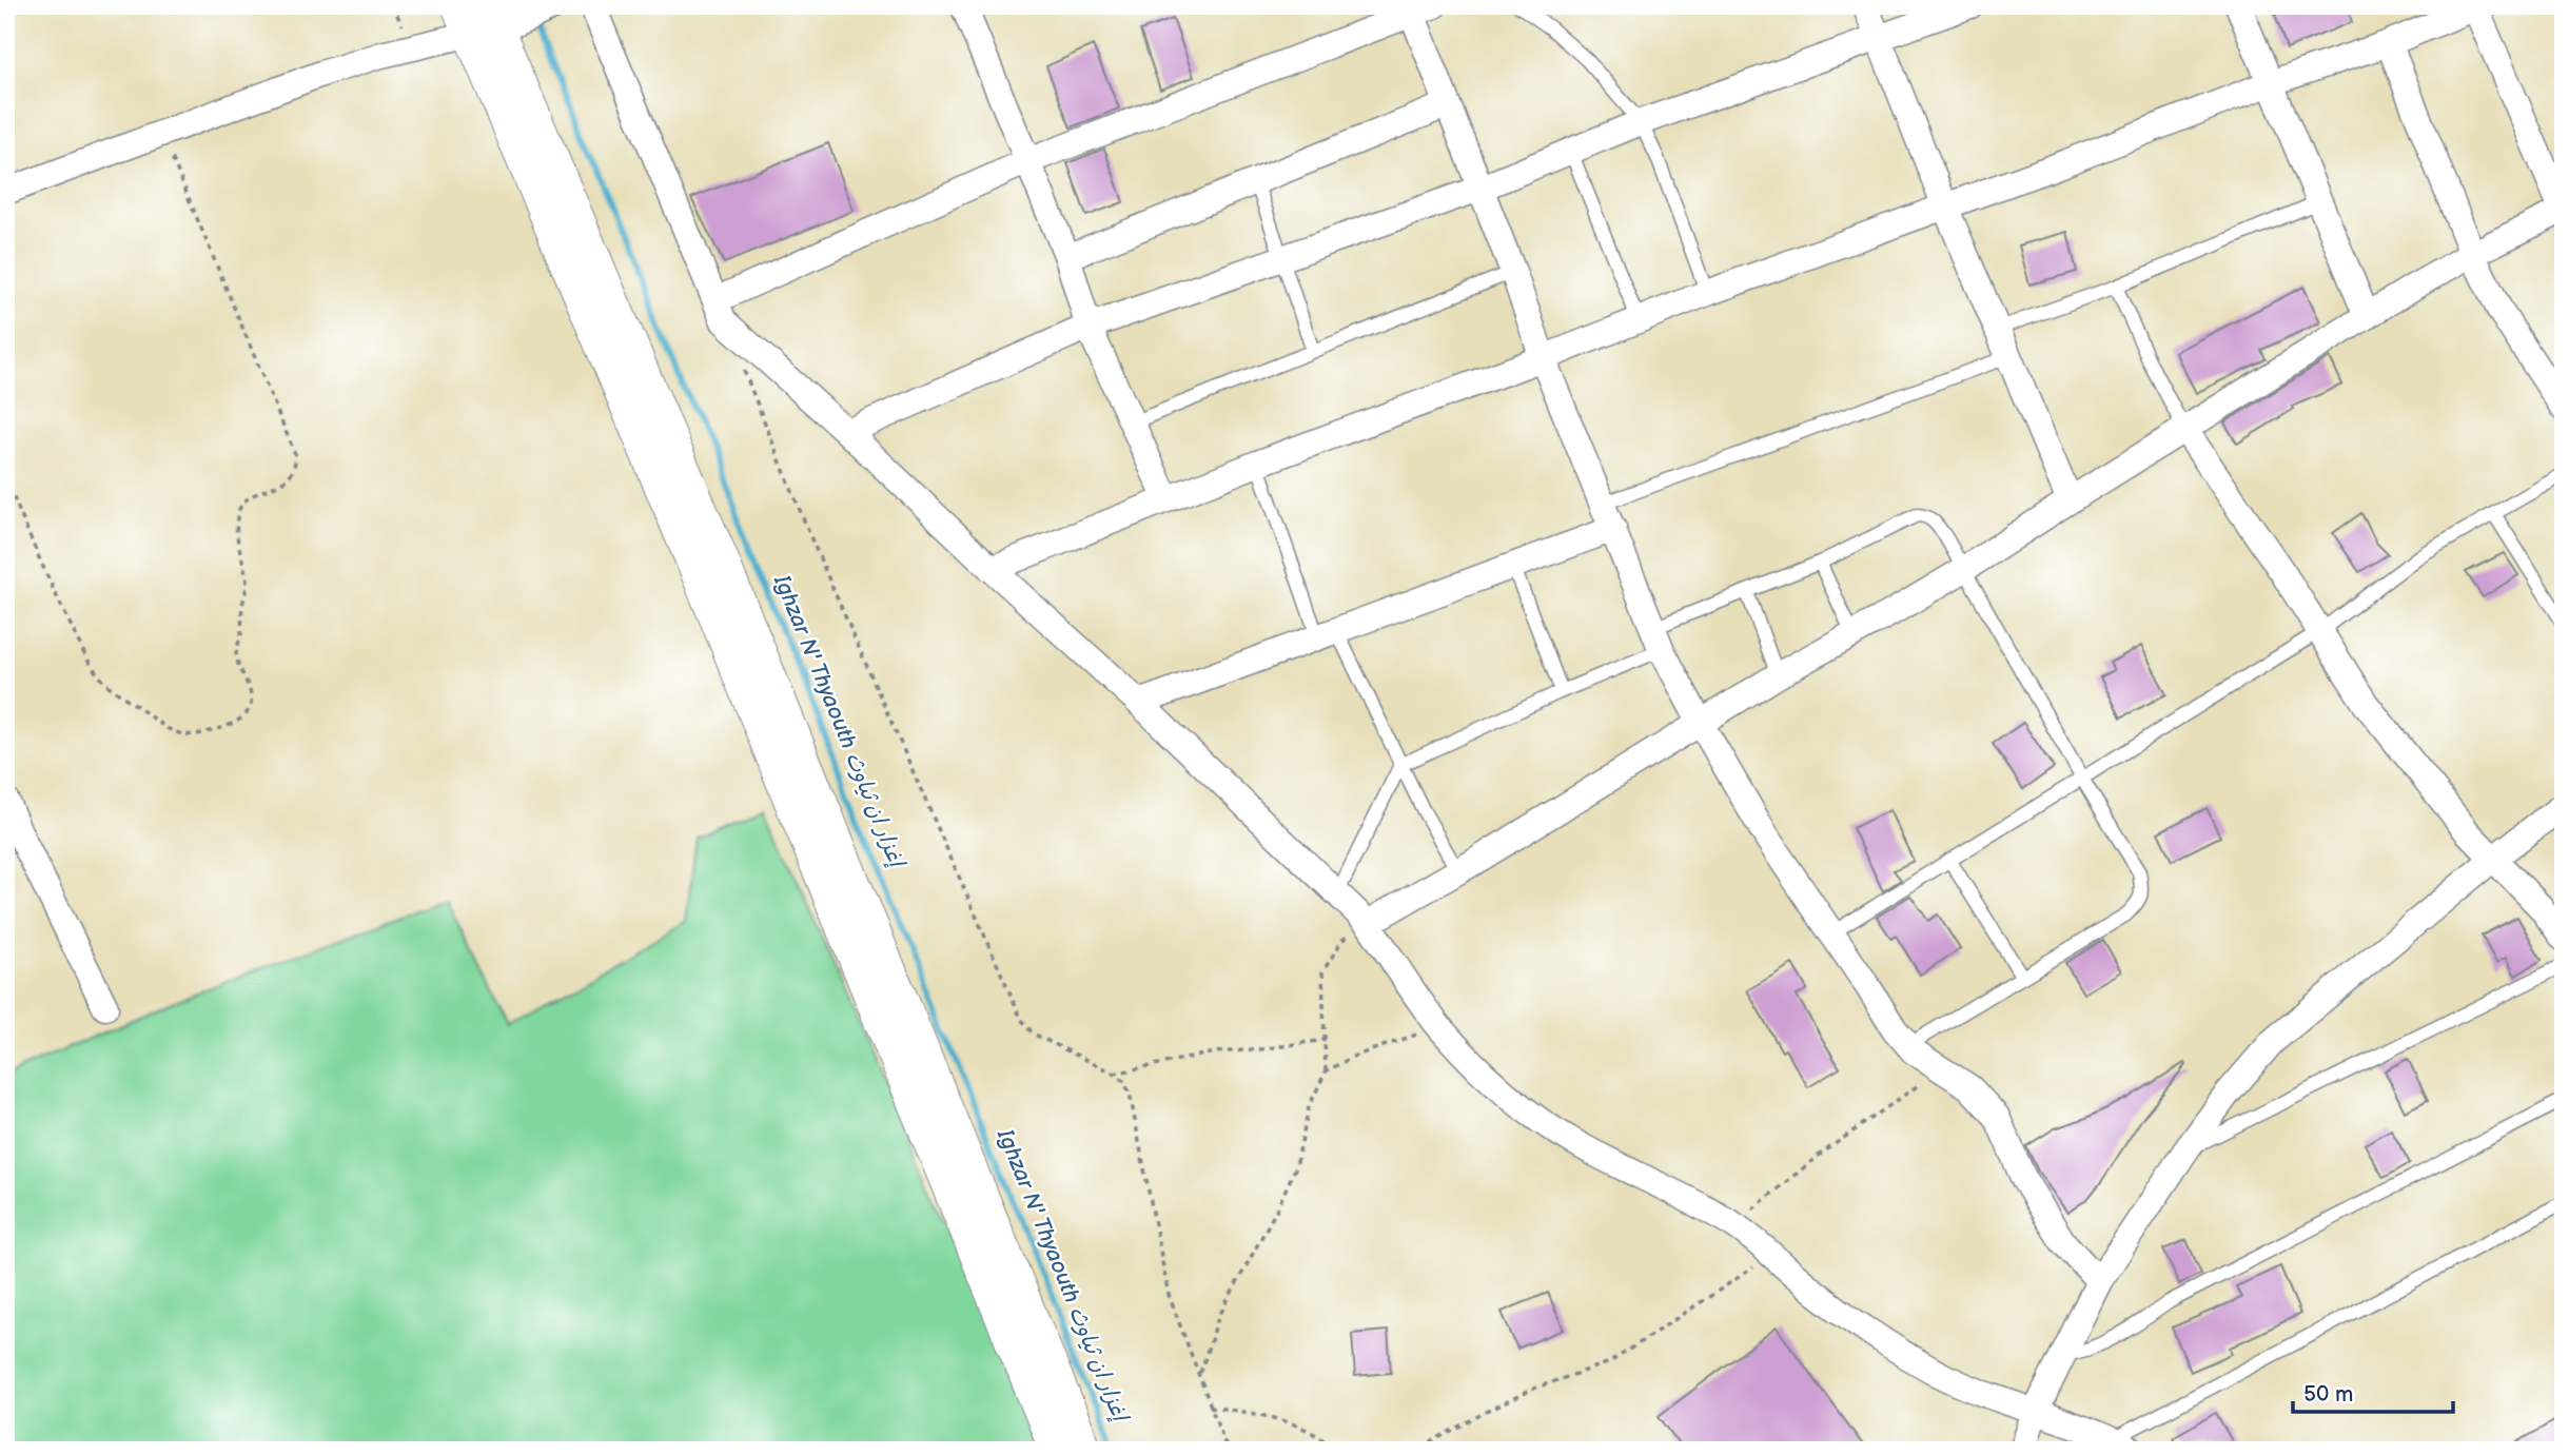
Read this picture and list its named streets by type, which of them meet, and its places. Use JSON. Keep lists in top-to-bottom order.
{
  "water": ["Ighzar N' Thyaouth إغزار ان ثياوث"],
  "scale_bar": "50 m"
}
